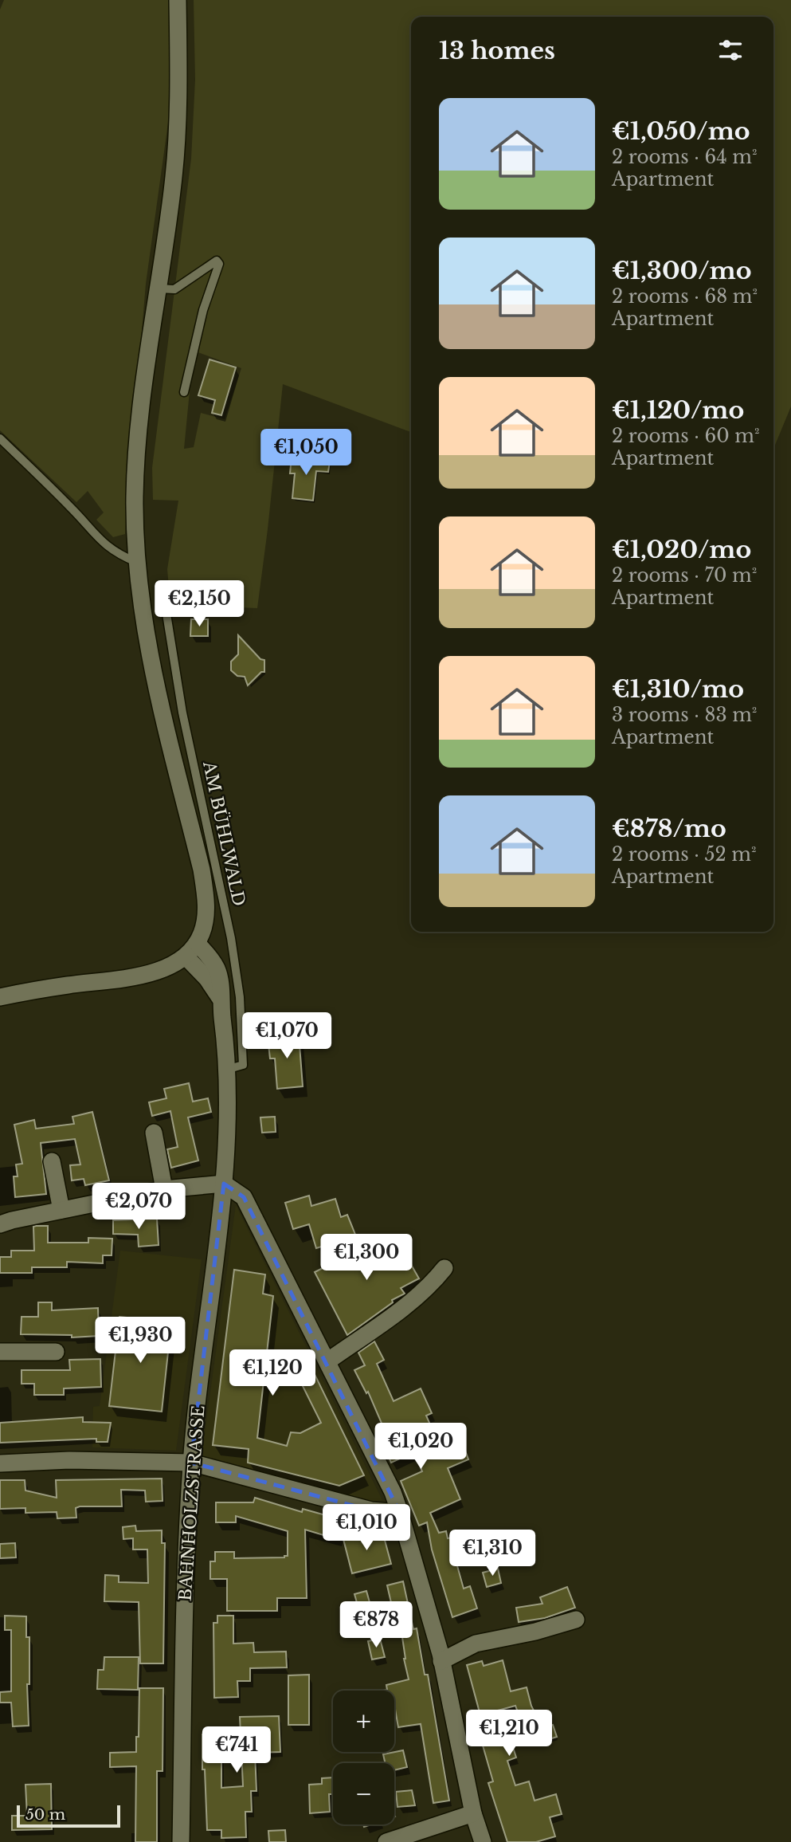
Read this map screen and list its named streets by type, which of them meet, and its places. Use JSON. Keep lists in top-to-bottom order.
{
  "streets": {
    "street": ["BAHNHOLZSTRASSE"],
    "lane": ["AM BÜHLWALD"]
  },
  "crossings": [
    ["AM BÜHLWALD", "BAHNHOLZSTRASSE"]
  ],
  "scale_bar": "50 m",
  "page": {
    "heading": "13 homes",
    "list": [
      {
        "name": "€1,050/mo",
        "note": "2 rooms · 64 m² · Apartment"
      },
      {
        "name": "€1,300/mo",
        "note": "2 rooms · 68 m² · Apartment"
      },
      {
        "name": "€1,120/mo",
        "note": "2 rooms · 60 m² · Apartment"
      },
      {
        "name": "€1,020/mo",
        "note": "2 rooms · 70 m² · Apartment"
      },
      {
        "name": "€1,310/mo",
        "note": "3 rooms · 83 m² · Apartment"
      },
      {
        "name": "€878/mo",
        "note": "2 rooms · 52 m² · Apartment"
      }
    ],
    "price": [
      "€1,050",
      "€2,150",
      "€1,070",
      "€2,070",
      "€1,300",
      "€1,930",
      "€1,120",
      "€1,020",
      "€1,010",
      "€1,310",
      "€878",
      "€1,210",
      "€741"
    ],
    "map_buttons": ["+", "−"],
    "scale": "50 m"
  }
}
